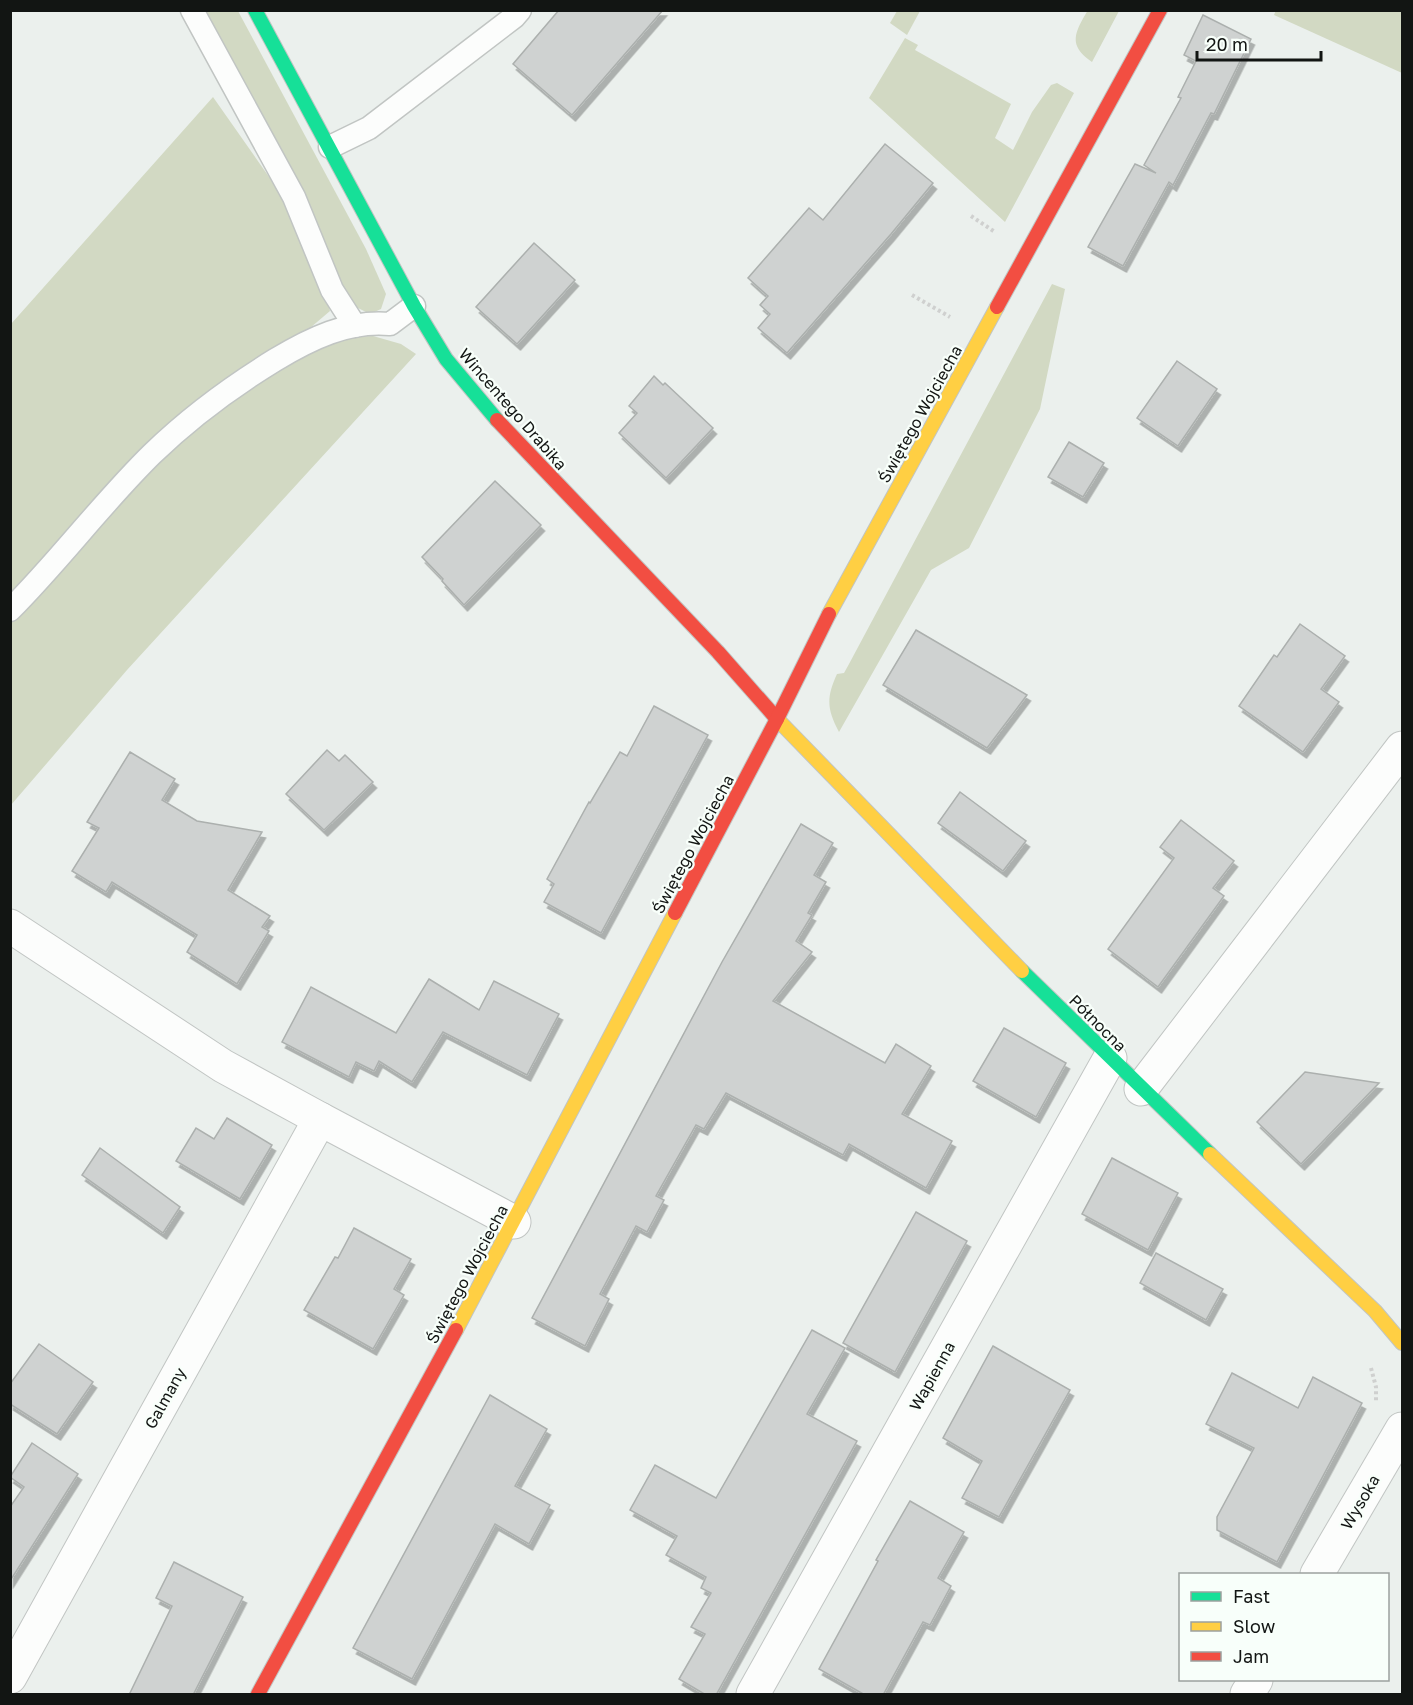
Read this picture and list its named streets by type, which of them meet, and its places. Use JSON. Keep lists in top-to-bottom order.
{
  "streets": {
    "street": [
      "Wincentego Drabika",
      "Świętego Wojciecha",
      "Północna",
      "Wapienna",
      "Galmany",
      "Wysoka"
    ]
  },
  "crossings": [
    ["Wincentego Drabika", "Świętego Wojciecha"],
    ["Wincentego Drabika", "Północna"],
    ["Świętego Wojciecha", "Północna"],
    ["Północna", "Wapienna"]
  ],
  "legend": ["Fast", "Slow", "Jam"],
  "scale_bar": "20 m"
}
